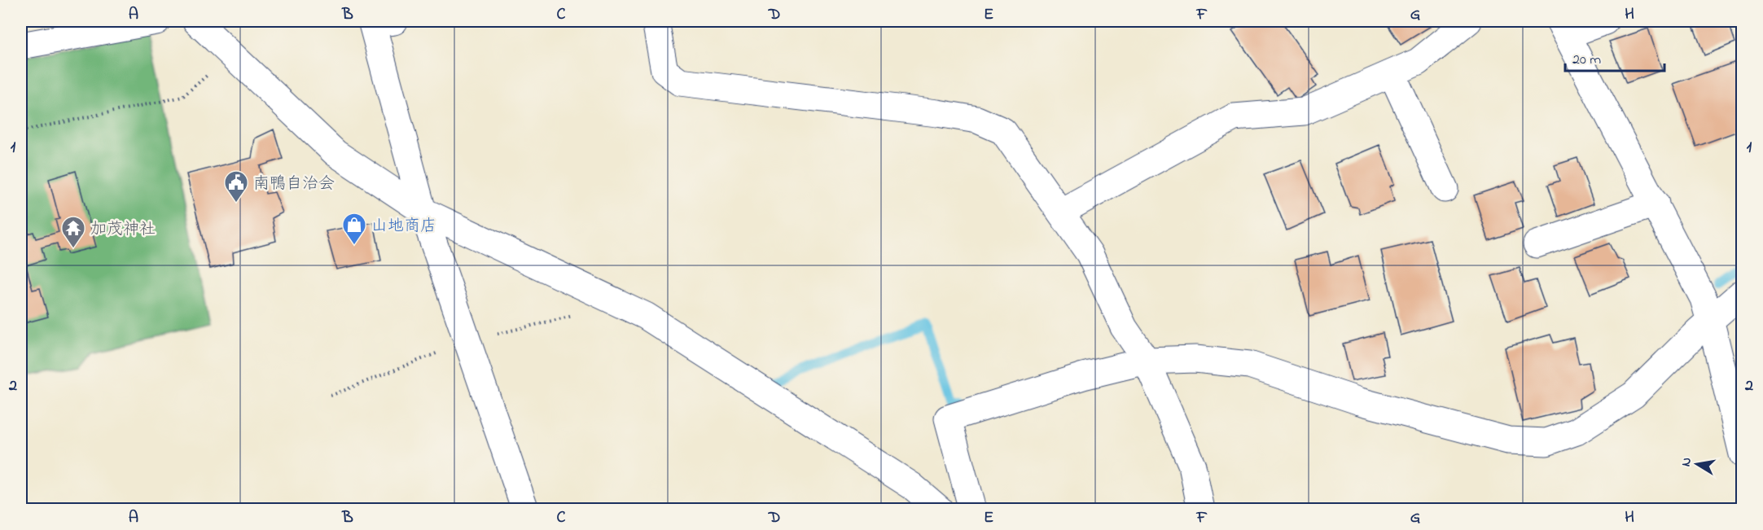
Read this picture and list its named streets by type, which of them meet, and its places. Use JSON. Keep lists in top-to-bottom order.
{
  "places": {
    "public building": ["南鴨自治会"],
    "shop": ["山地商店"],
    "temple": ["加茂神社"]
  },
  "scale_bar": "20 m",
  "north": "left",
  "grid": {
    "columns": [
      "A",
      "B",
      "C",
      "D",
      "E",
      "F",
      "G",
      "H"
    ],
    "rows": ["1", "2"]
  }
}
